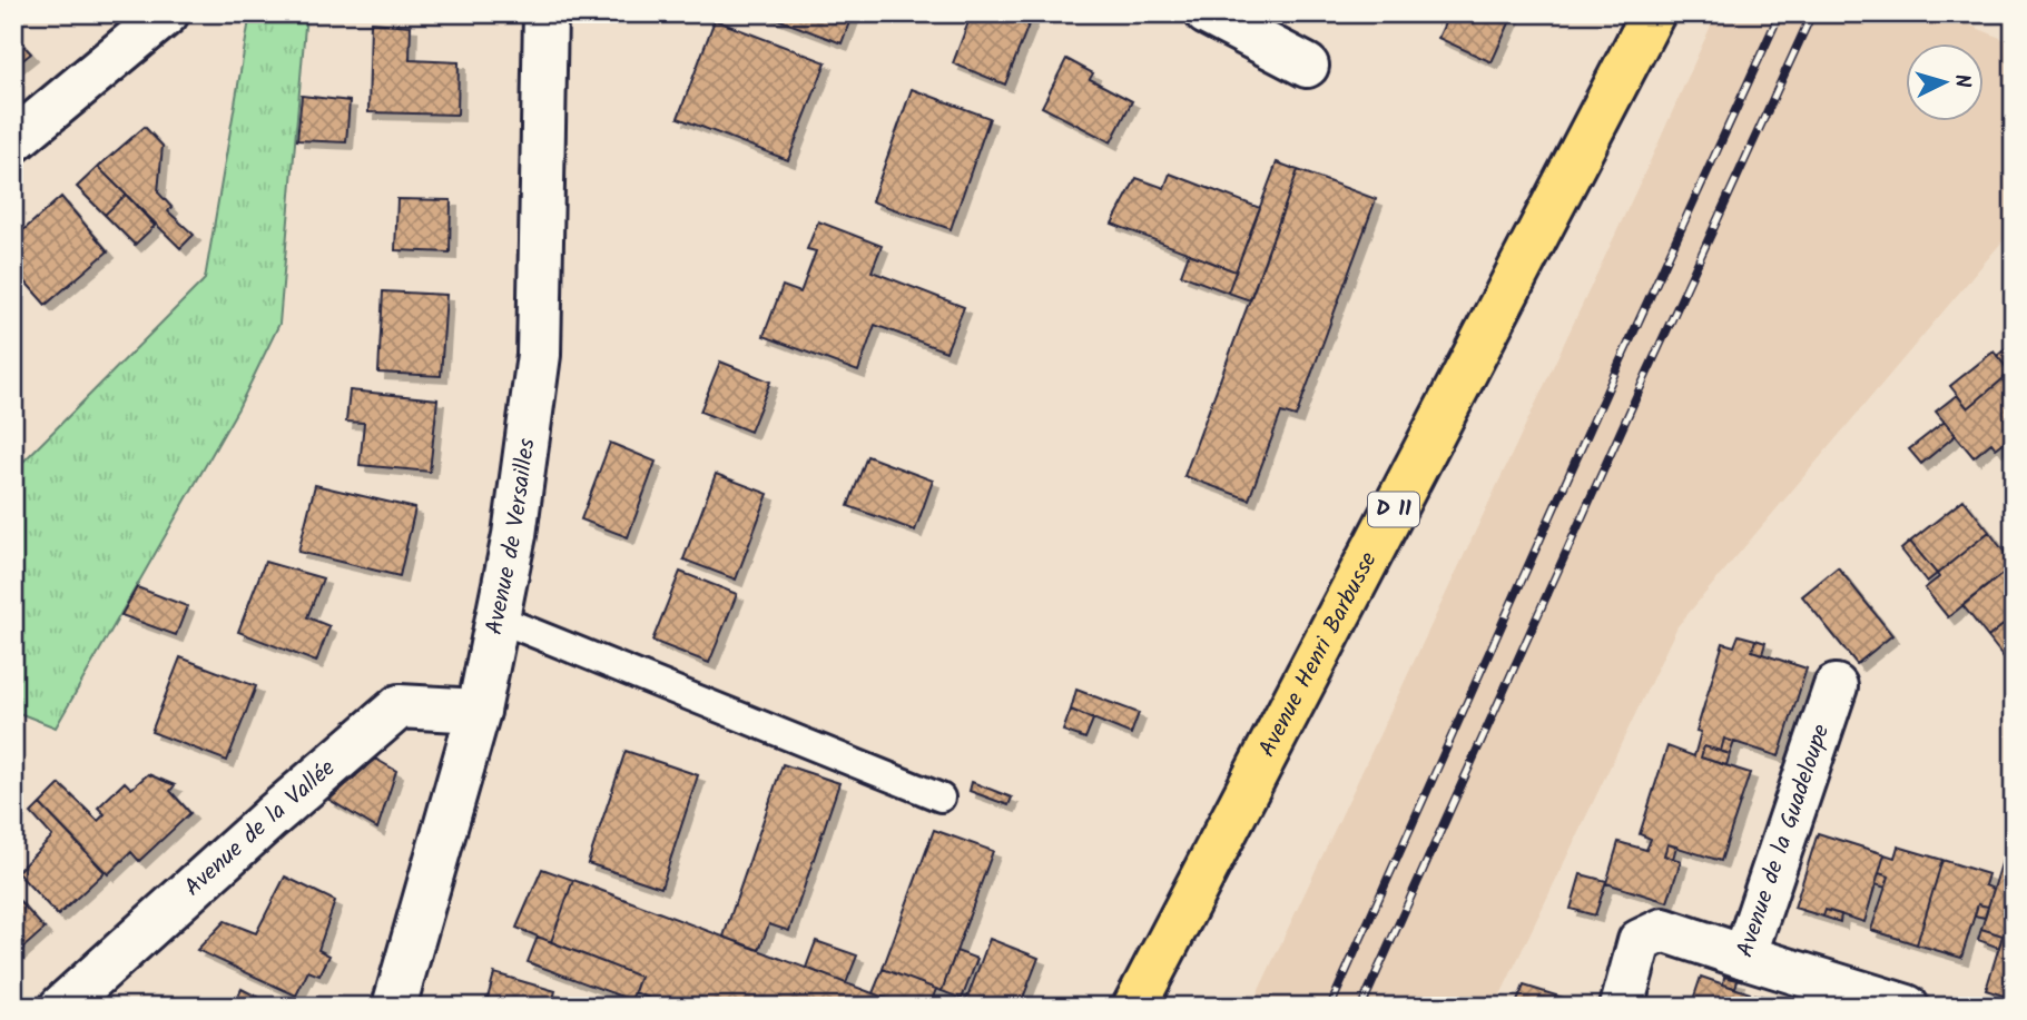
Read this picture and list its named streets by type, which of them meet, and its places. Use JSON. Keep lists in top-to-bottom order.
{
  "streets": {
    "main road": ["D 11", "Avenue Henri Barbusse"],
    "street": ["Avenue de Versailles", "Avenue de la Vallée", "Avenue de la Guadeloupe"]
  },
  "crossings": [
    ["Avenue de Versailles", "Avenue de la Vallée"]
  ],
  "north": "right"
}
